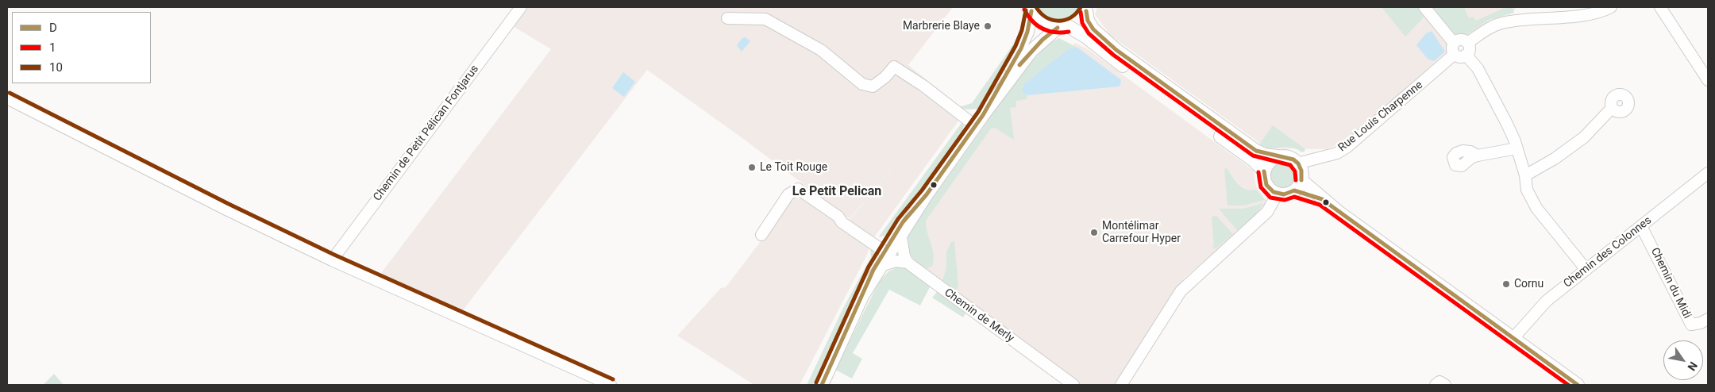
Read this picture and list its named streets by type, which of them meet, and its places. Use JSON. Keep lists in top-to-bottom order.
{
  "streets": {
    "street": [
      "Rue Louis Charpenne",
      "Chemin de Petit Pélican Fontjarus",
      "Chemin des Colonnes",
      "Chemin du Midi",
      "Chemin de Merly"
    ]
  },
  "crossings": [
    ["Chemin des Colonnes", "Chemin du Midi"]
  ],
  "districts": ["Le Petit Pelican"],
  "places": [
    "Marbrerie Blaye",
    "Le Toit Rouge",
    "Montélimar Carrefour Hyper",
    "Cornu"
  ],
  "lines": ["transit line 10", "transit line 1", "transit line D"],
  "legend": ["D", "1", "10"],
  "north": "bottom right"
}
